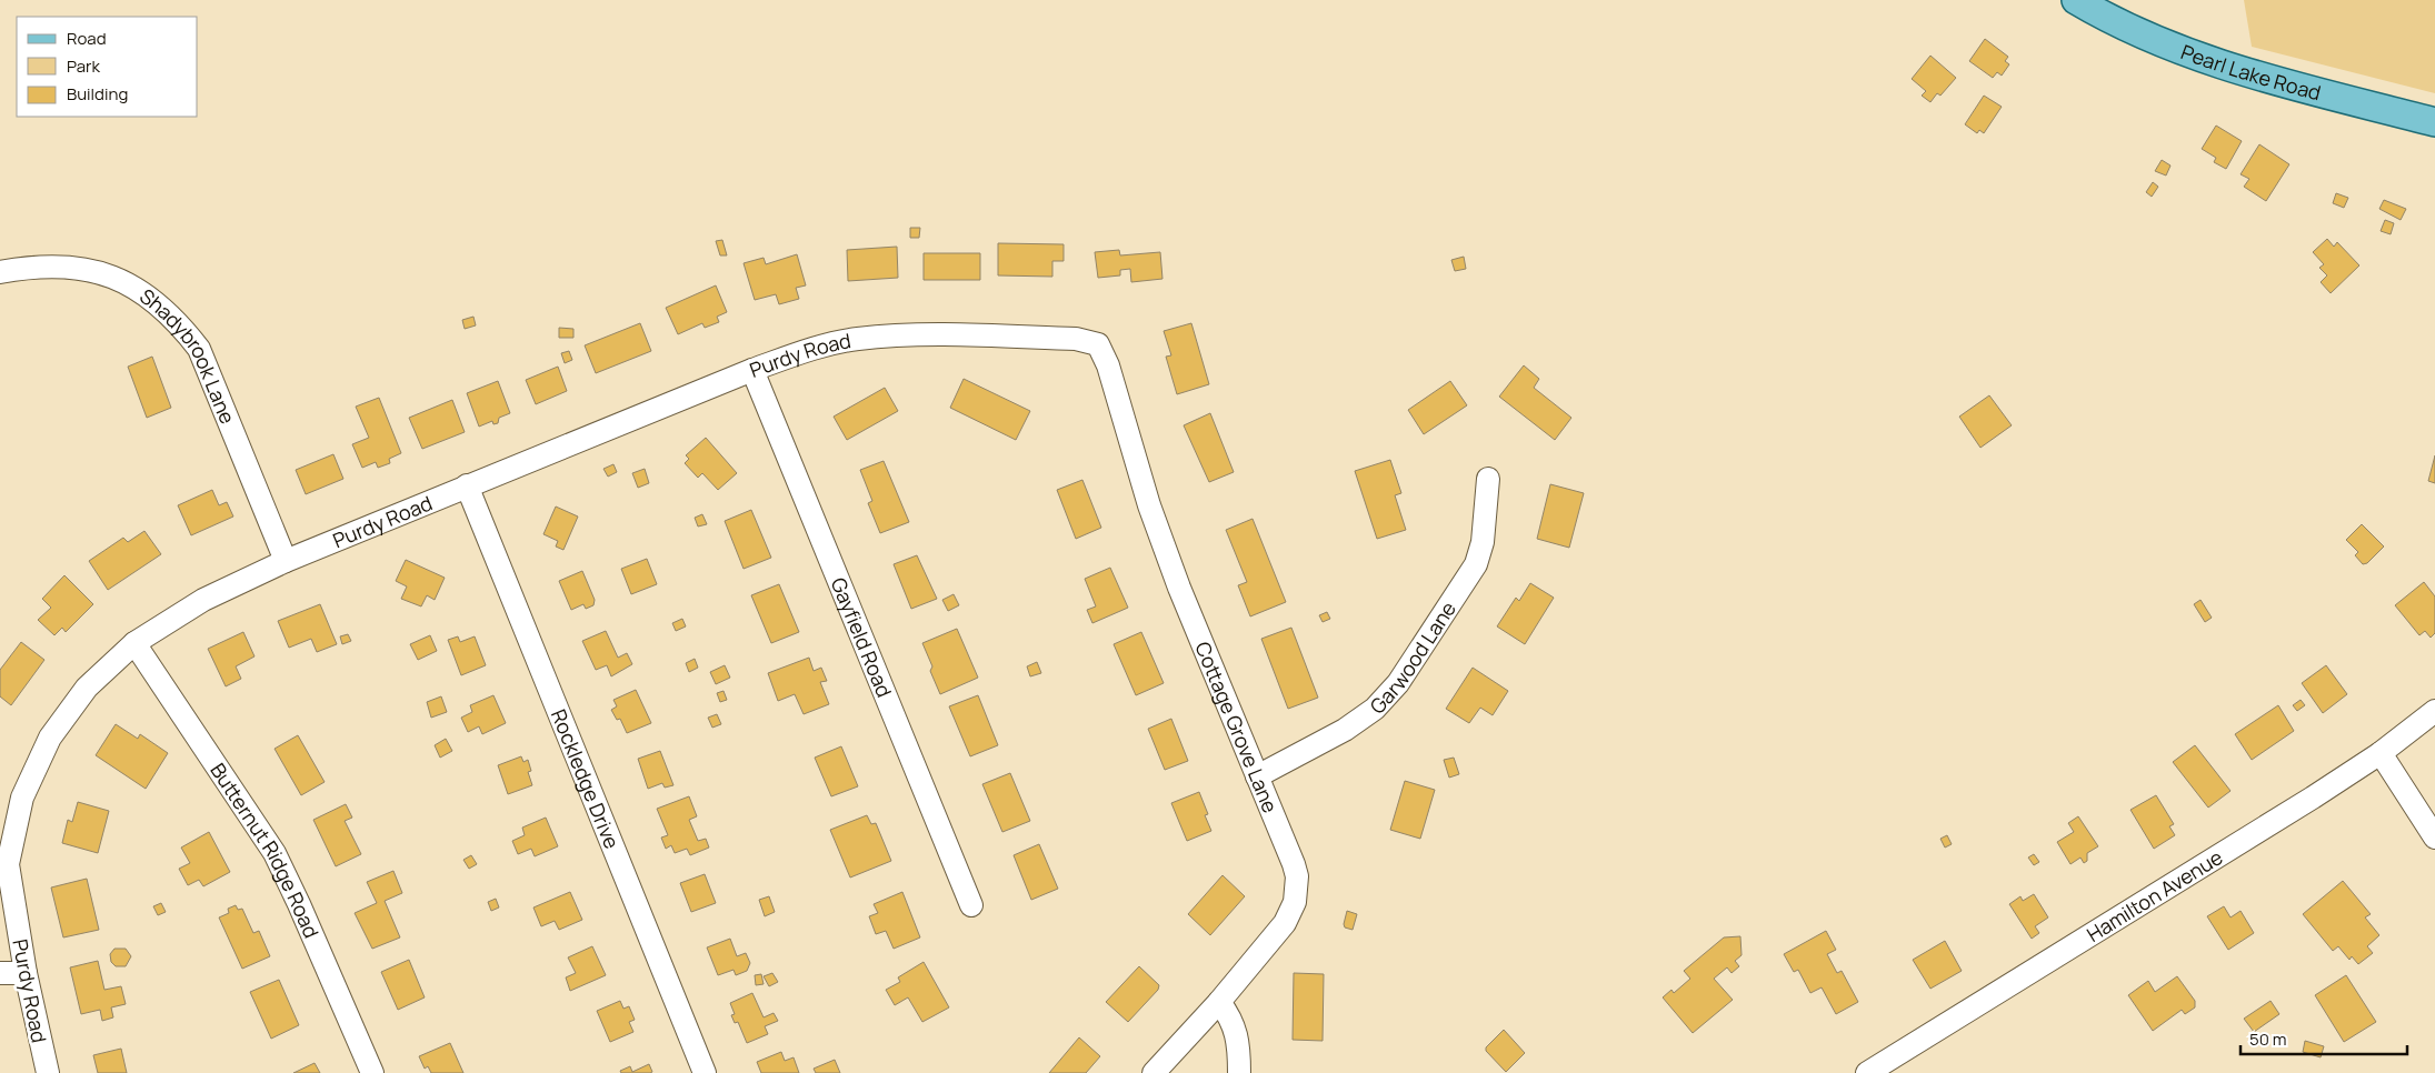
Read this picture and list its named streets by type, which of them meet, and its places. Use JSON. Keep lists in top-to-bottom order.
{
  "streets": {
    "main road": ["Pearl Lake Road"],
    "street": [
      "Purdy Road",
      "Shadybrook Lane",
      "Gayfield Road",
      "Garwood Lane",
      "Cottage Grove Lane",
      "Rockledge Drive",
      "Butternut Ridge Road",
      "Hamilton Avenue"
    ]
  },
  "crossings": [
    ["Purdy Road", "Shadybrook Lane"],
    ["Purdy Road", "Gayfield Road"],
    ["Purdy Road", "Cottage Grove Lane"],
    ["Purdy Road", "Rockledge Drive"],
    ["Purdy Road", "Butternut Ridge Road"],
    ["Garwood Lane", "Cottage Grove Lane"]
  ],
  "legend": ["Road", "Park", "Building"],
  "scale_bar": "50 m"
}
